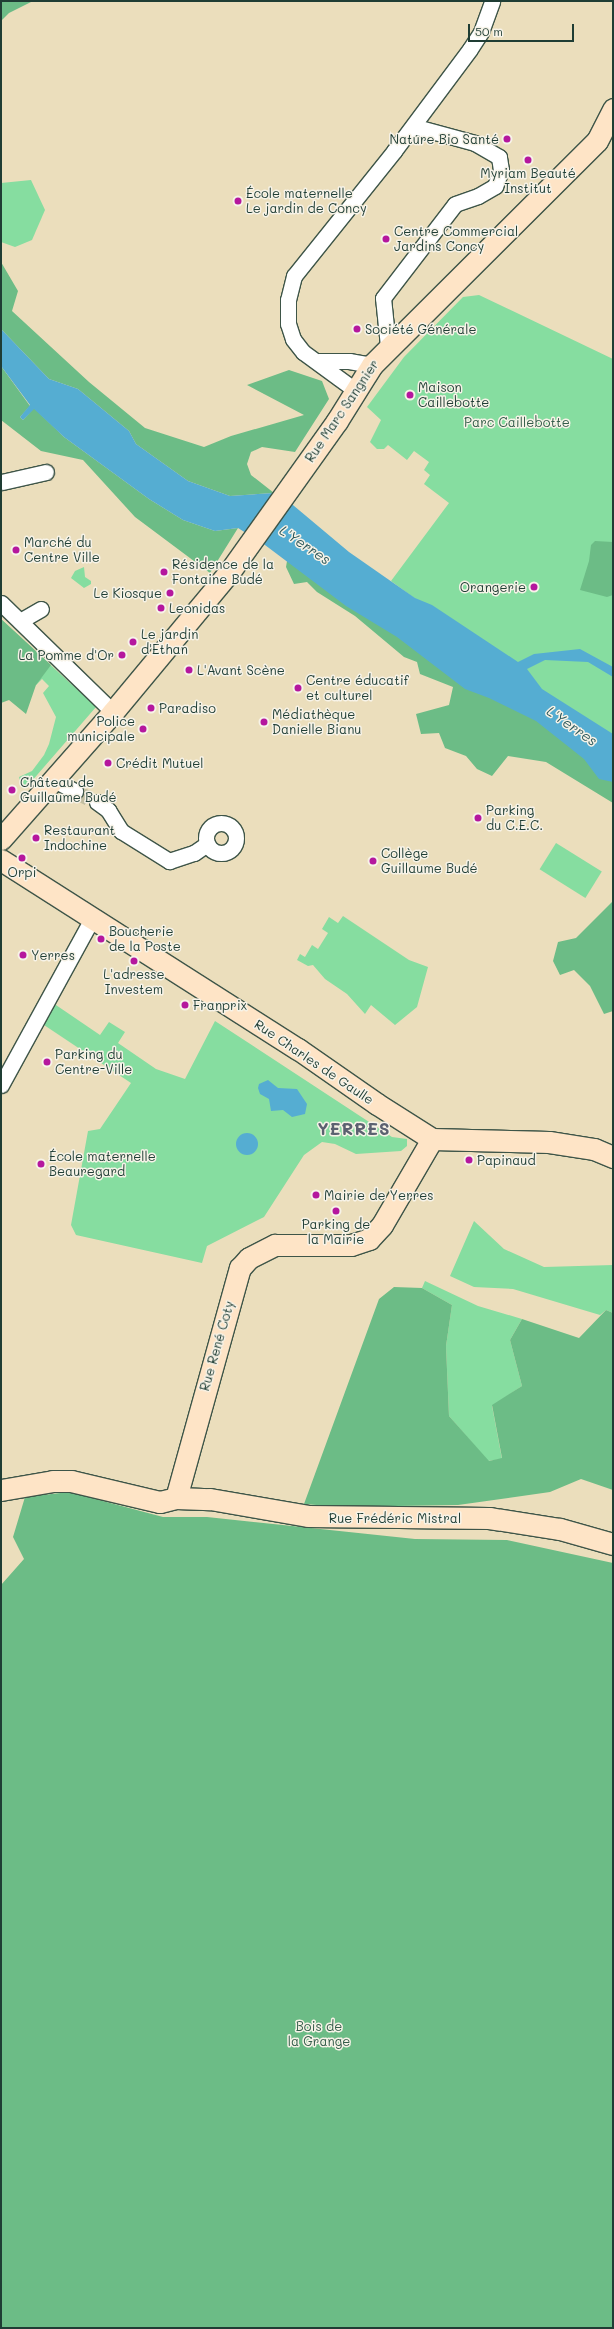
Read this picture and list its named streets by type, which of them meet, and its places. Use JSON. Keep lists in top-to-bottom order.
{
  "streets": {
    "street": [
      "Rue Marc Sangnier",
      "Rue Charles de Gaulle",
      "Rue René Coty",
      "Rue Frédéric Mistral"
    ]
  },
  "crossings": [
    ["Rue Charles de Gaulle", "Rue René Coty"],
    ["Rue René Coty", "Rue Frédéric Mistral"]
  ],
  "districts": ["YERRES"],
  "water": ["L'Yerres"],
  "parks": ["Parc Caillebotte", "Bois de la Grange"],
  "places": [
    "Nature Bio Santé",
    "Myriam Beauté Institut",
    "École maternelle Le jardin de Concy",
    "Centre Commercial Jardins Concy",
    "Société Générale",
    "Maison Caillebotte",
    "Marché du Centre Ville",
    "Résidence de la Fontaine Budé",
    "Orangerie",
    "Le Kiosque",
    "Leonidas",
    "Le jardin d'Ethan",
    "La Pomme d'Or",
    "L'Avant Scène",
    "Centre éducatif et culturel",
    "Paradiso",
    "Médiathèque Danielle Bianu",
    "Police municipale",
    "Crédit Mutuel",
    "Château de Guillaume Budé",
    "Parking du C.E.C.",
    "Restaurant Indochine",
    "Orpi",
    "Collège Guillaume Budé",
    "Boucherie de la Poste",
    "Yerres",
    "L'adresse Investem",
    "Franprix",
    "Parking du Centre-Ville",
    "Papinaud",
    "École maternelle Beauregard",
    "Mairie de Yerres",
    "Parking de la Mairie"
  ],
  "scale_bar": "50 m"
}
